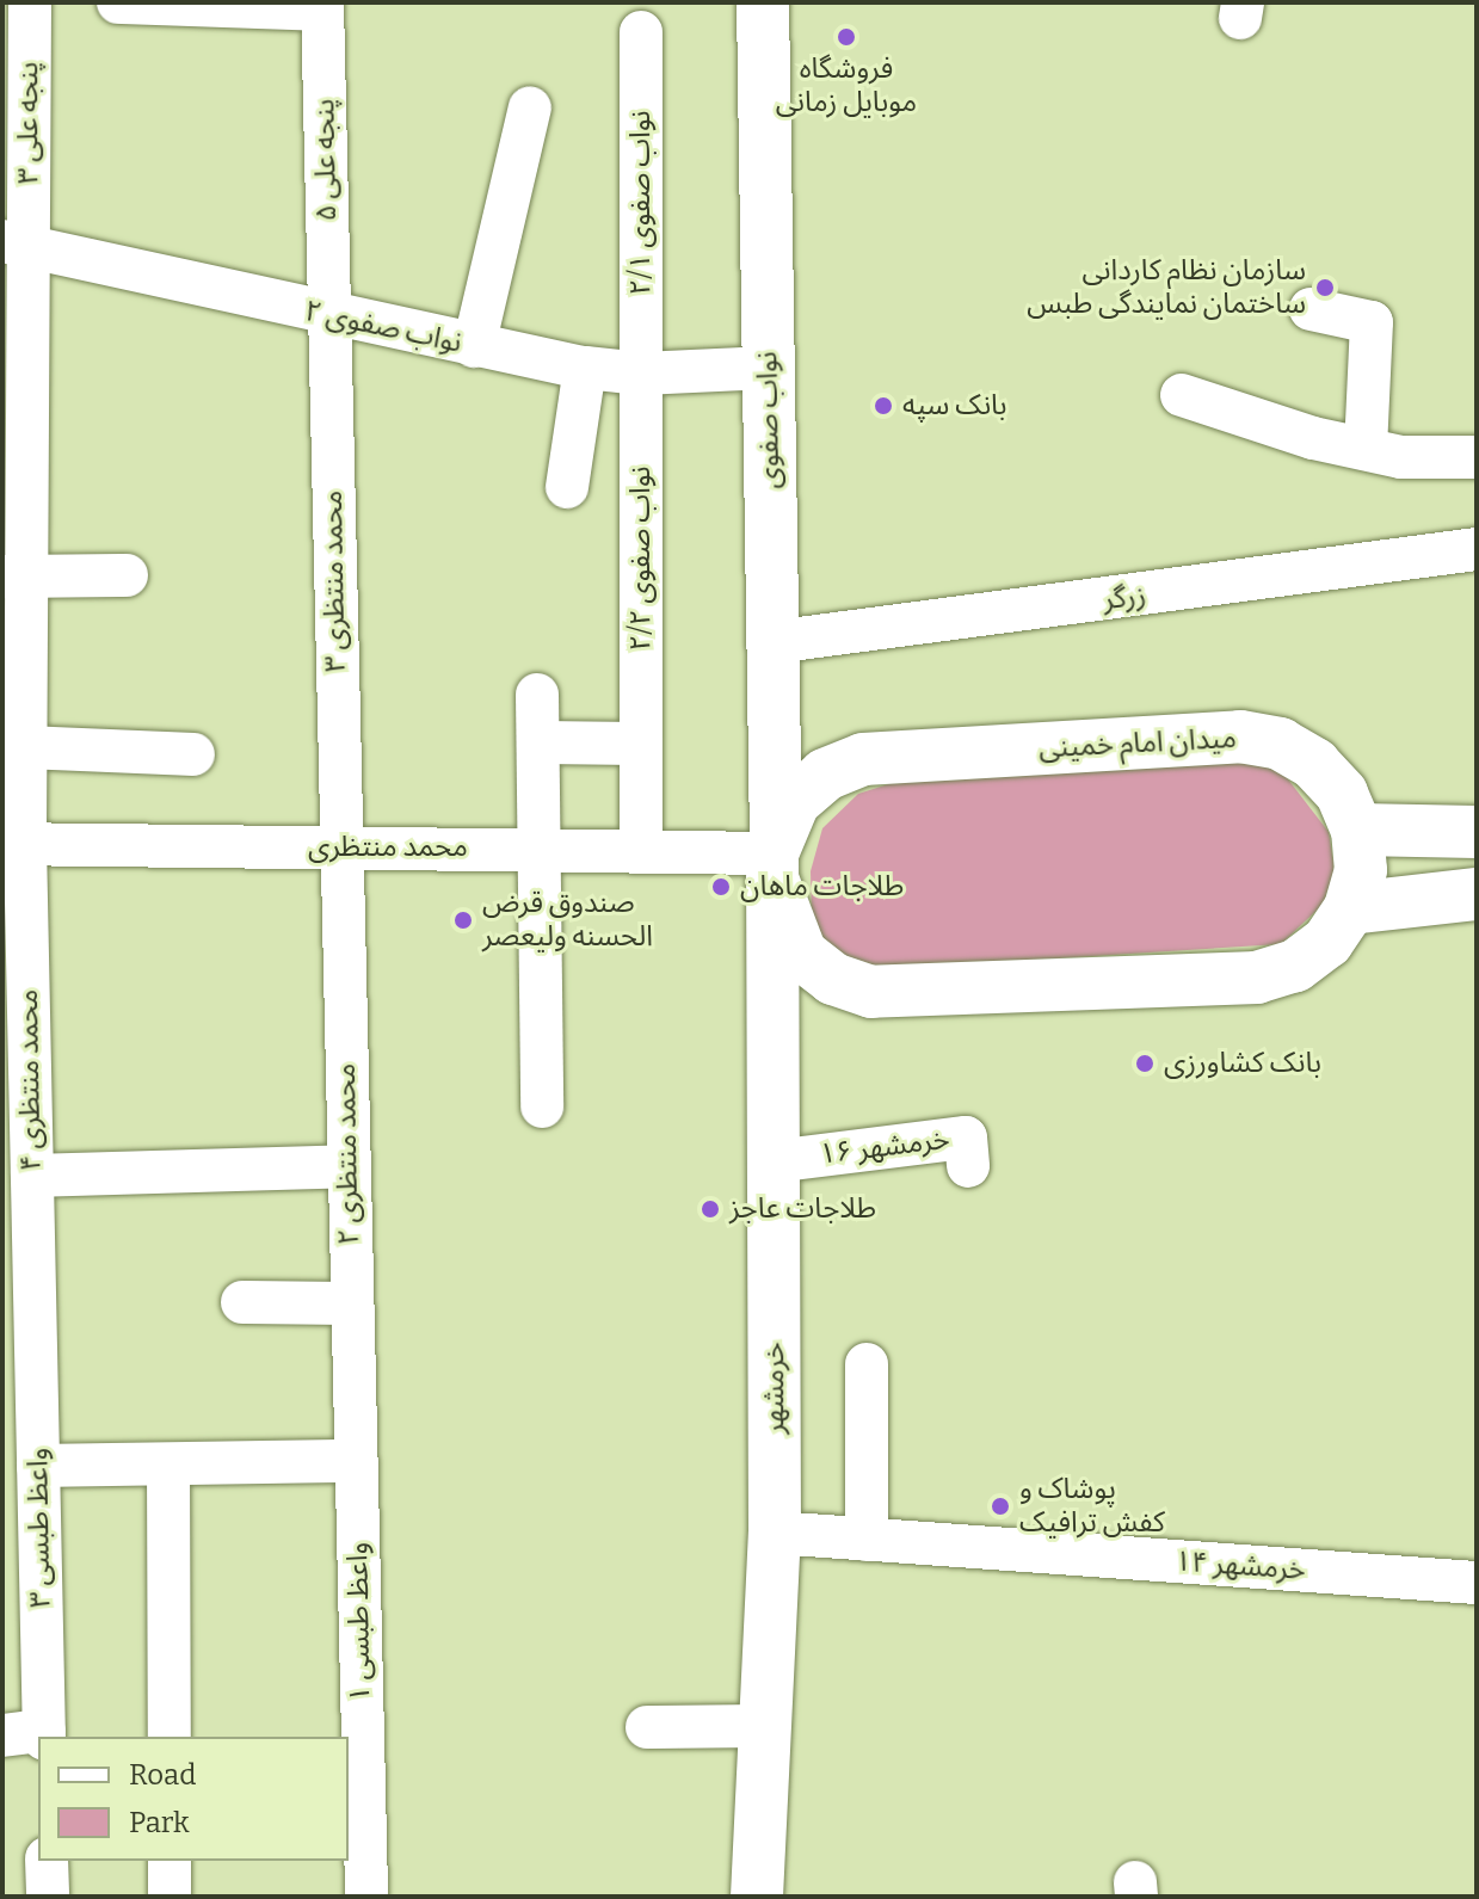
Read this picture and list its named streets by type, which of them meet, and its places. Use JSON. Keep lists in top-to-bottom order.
{
  "streets": {
    "main road": ["نواب صفوی", "میدان امام خمینی", "خرمشهر"],
    "street": [
      "پنجه علی ۳",
      "پنجه علی ۵",
      "نواب صفوی ۲/۱",
      "نواب صفوی ۲",
      "نواب صفوی ۲/۲",
      "محمد منتظری ۳",
      "زرگر",
      "محمد منتظری",
      "محمد منتظری ۴",
      "خرمشهر ۱۶",
      "محمد منتظری ۲",
      "واعظ طبسی ۳",
      "خرمشهر ۱۴",
      "واعظ طبسی ۱"
    ]
  },
  "crossings": [
    ["پنجه علی ۳", "نواب صفوی ۲"],
    ["پنجه علی ۳", "محمد منتظری ۴"],
    ["پنجه علی ۵", "نواب صفوی ۲"],
    ["پنجه علی ۵", "محمد منتظری ۳"],
    ["نواب صفوی ۲/۱", "نواب صفوی ۲"],
    ["نواب صفوی ۲/۱", "نواب صفوی ۲/۲"],
    ["نواب صفوی ۲", "نواب صفوی"],
    ["نواب صفوی ۲", "نواب صفوی ۲/۲"],
    ["نواب صفوی ۲", "محمد منتظری ۳"],
    ["نواب صفوی", "زرگر"],
    ["نواب صفوی", "میدان امام خمینی"],
    ["نواب صفوی", "محمد منتظری"],
    ["نواب صفوی", "خرمشهر"],
    ["نواب صفوی ۲/۲", "محمد منتظری"],
    ["محمد منتظری ۳", "محمد منتظری"],
    ["محمد منتظری ۳", "محمد منتظری ۲"],
    ["میدان امام خمینی", "محمد منتظری"],
    ["میدان امام خمینی", "خرمشهر"],
    ["محمد منتظری", "محمد منتظری ۴"],
    ["محمد منتظری", "محمد منتظری ۲"],
    ["محمد منتظری", "خرمشهر"],
    ["محمد منتظری ۴", "واعظ طبسی ۳"],
    ["خرمشهر ۱۶", "خرمشهر"],
    ["محمد منتظری ۲", "واعظ طبسی ۱"],
    ["خرمشهر", "خرمشهر ۱۴"]
  ],
  "places": [
    "فروشگاه موبایل زمانی",
    "سازمان نظام کاردانی ساختمان نمایندگی طبس",
    "بانک سپه",
    "طلاجات ماهان",
    "صندوق قرض الحسنه ولیعصر",
    "بانک کشاورزی",
    "طلاجات عاجز",
    "پوشاک و کفش ترافیک"
  ],
  "legend": ["Road", "Park"]
}
